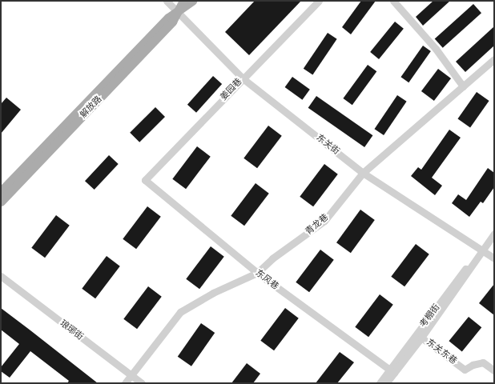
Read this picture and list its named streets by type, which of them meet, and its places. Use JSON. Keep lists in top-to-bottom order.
{
  "streets": {
    "main road": ["解放路"],
    "street": [
      "姜园巷",
      "东关街",
      "青龙巷",
      "东风巷",
      "考棚街",
      "琅琊街",
      "东关东巷"
    ]
  },
  "crossings": [
    ["姜园巷", "东关街"],
    ["姜园巷", "东风巷"],
    ["解放路", "东关街"],
    ["东关街", "青龙巷"],
    ["东关街", "考棚街"],
    ["青龙巷", "东风巷"],
    ["青龙巷", "琅琊街"],
    ["东风巷", "考棚街"],
    ["考棚街", "东关东巷"]
  ]
}
